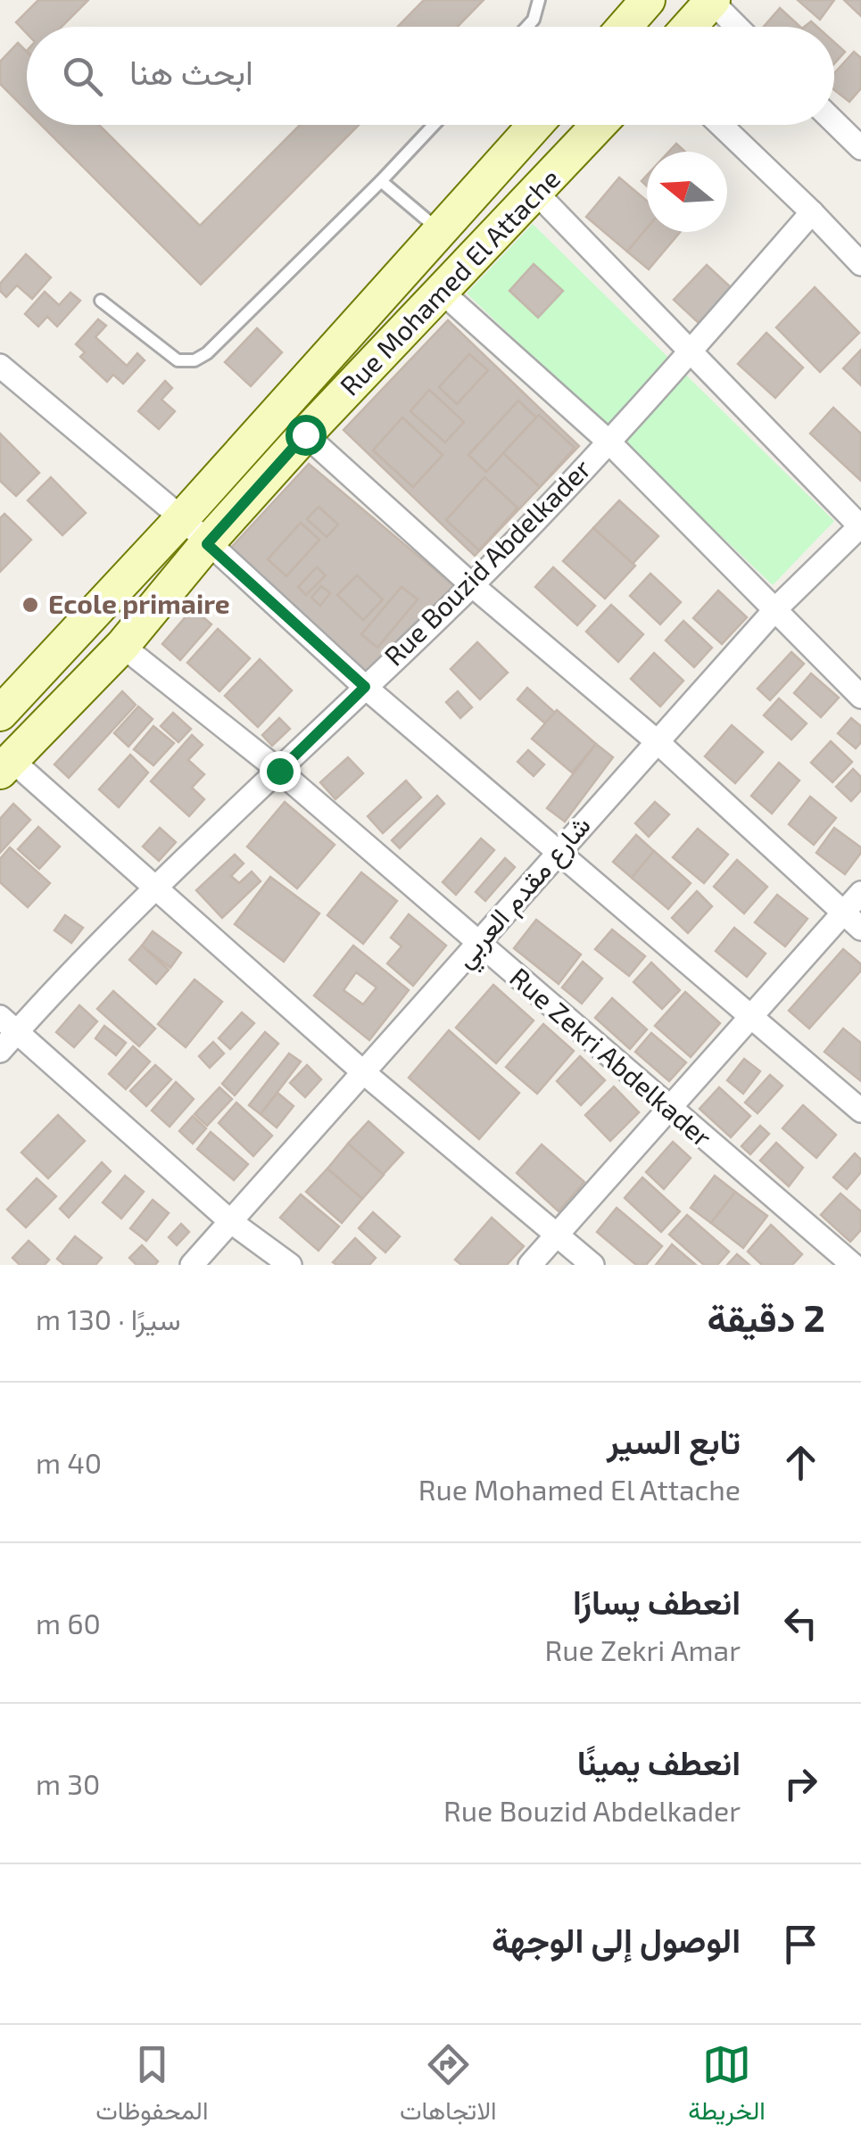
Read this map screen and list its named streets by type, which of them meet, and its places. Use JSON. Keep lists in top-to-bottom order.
{
  "streets": {
    "street": [
      "Rue Mohamed El Attache",
      "Rue Bouzid Abdelkader",
      "شارع مقدم العربي",
      "Rue Zekri Abdelkader"
    ]
  },
  "crossings": [
    ["Rue Mohamed El Attache", "Rue Zekri Abdelkader"],
    ["Rue Bouzid Abdelkader", "Rue Zekri Abdelkader"],
    ["شارع مقدم العربي", "Rue Zekri Abdelkader"]
  ],
  "places": ["Ecole primaire"],
  "north": "left",
  "page": {
    "search": "ابحث هنا",
    "heading": ["2 دقيقة", "سيرًا · 130 m"],
    "list": [
      ["تابع السير", "Rue Mohamed El Attache", "40 m"],
      ["انعطف يسارًا", "Rue Zekri Amar", "60 m"],
      ["انعطف يمينًا", "Rue Bouzid Abdelkader", "30 m"],
      "الوصول إلى الوجهة"
    ],
    "nav": ["الخريطة", "الاتجاهات", "المحفوظات"]
  }
}
